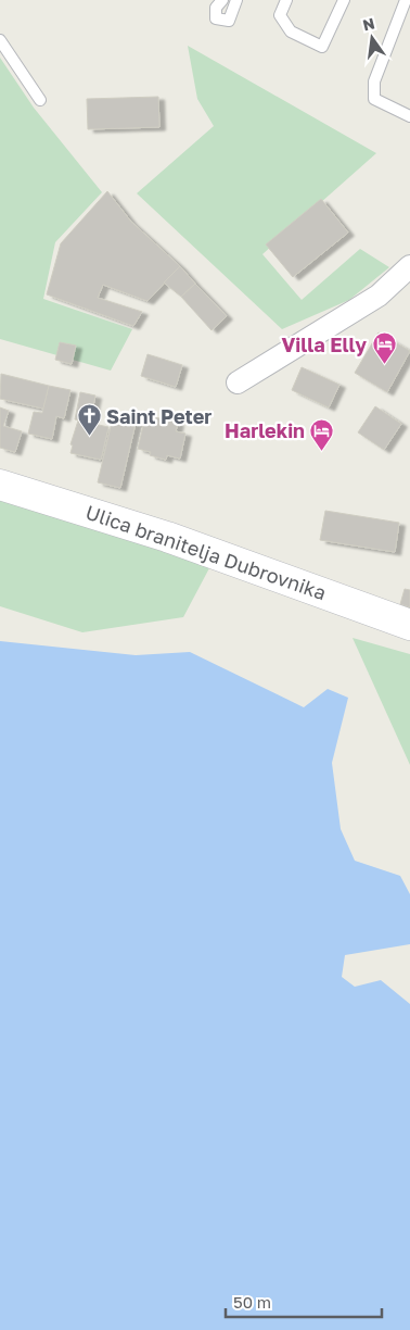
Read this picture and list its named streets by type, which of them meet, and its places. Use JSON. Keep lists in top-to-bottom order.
{
  "streets": {
    "street": ["Ulica branitelja Dubrovnika"]
  },
  "places": {
    "hotel": ["Villa Elly", "Harlekin"],
    "church": ["Saint Peter"]
  },
  "scale_bar": "50 m",
  "north": "top"
}
